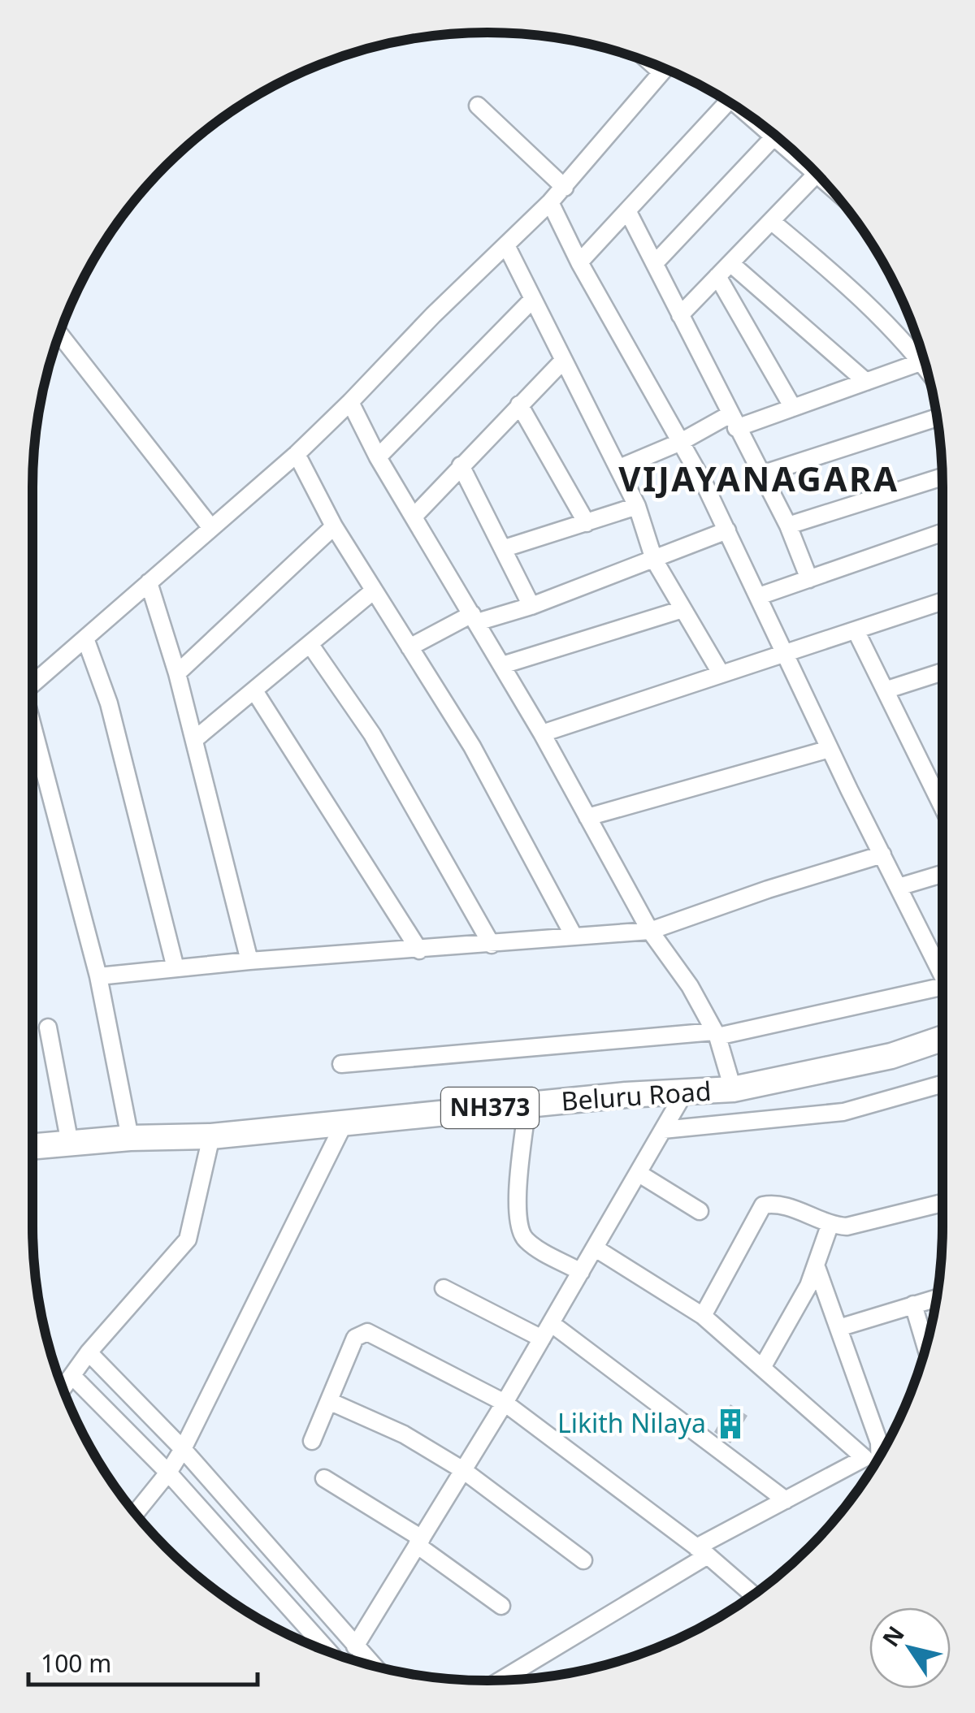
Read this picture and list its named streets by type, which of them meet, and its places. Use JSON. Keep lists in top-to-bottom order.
{
  "streets": {
    "highway": ["Beluru Road", "NH373"]
  },
  "districts": ["VIJAYANAGARA"],
  "places": {
    "building": ["Likith Nilaya"]
  },
  "scale_bar": "100 m",
  "north": "top left"
}
